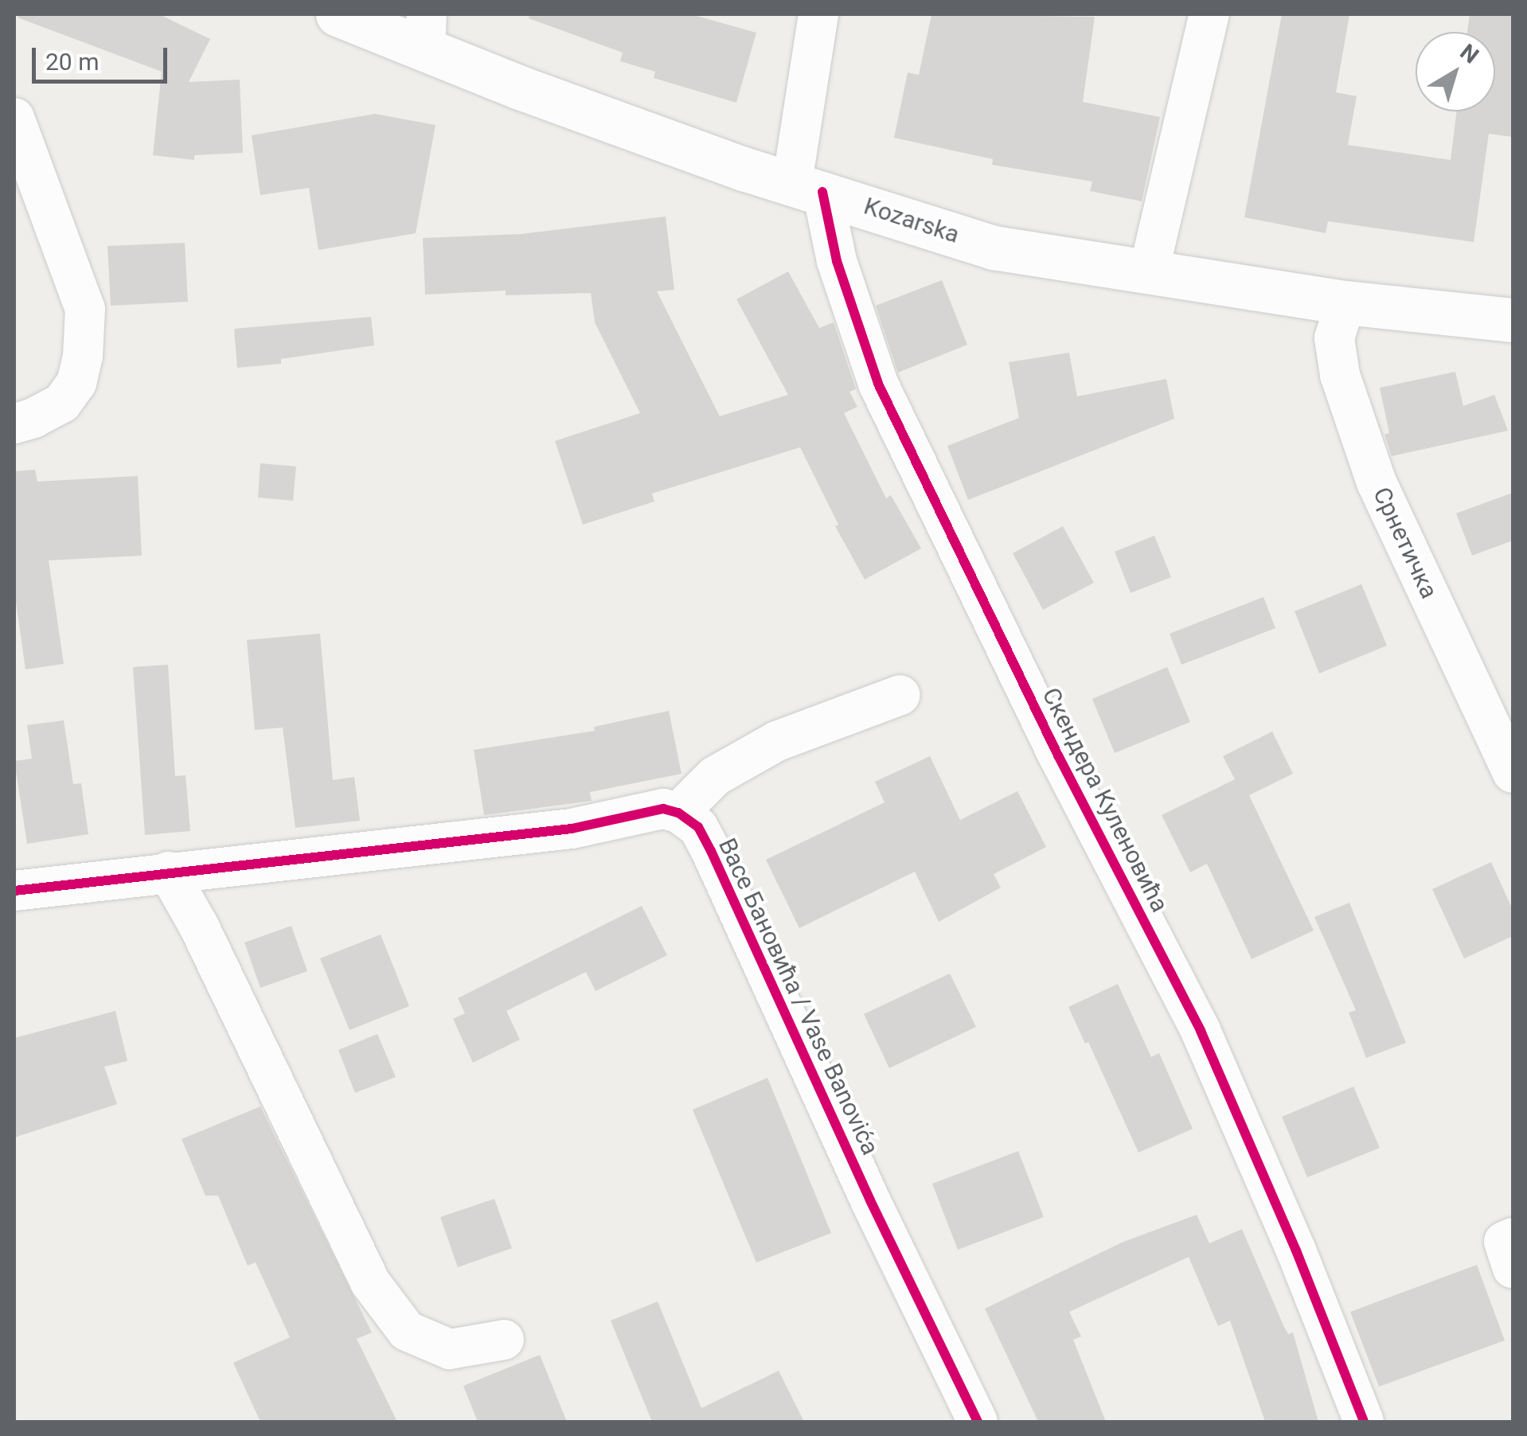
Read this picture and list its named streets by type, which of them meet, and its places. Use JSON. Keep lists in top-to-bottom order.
{
  "streets": {
    "street": [
      "Kozarska",
      "Срнетичка",
      "Скендера Куленовића",
      "Васе Бановића / Vase Banovića"
    ]
  },
  "crossings": [
    ["Kozarska", "Срнетичка"],
    ["Kozarska", "Скендера Куленовића"]
  ],
  "scale_bar": "20 m",
  "north": "top right"
}
